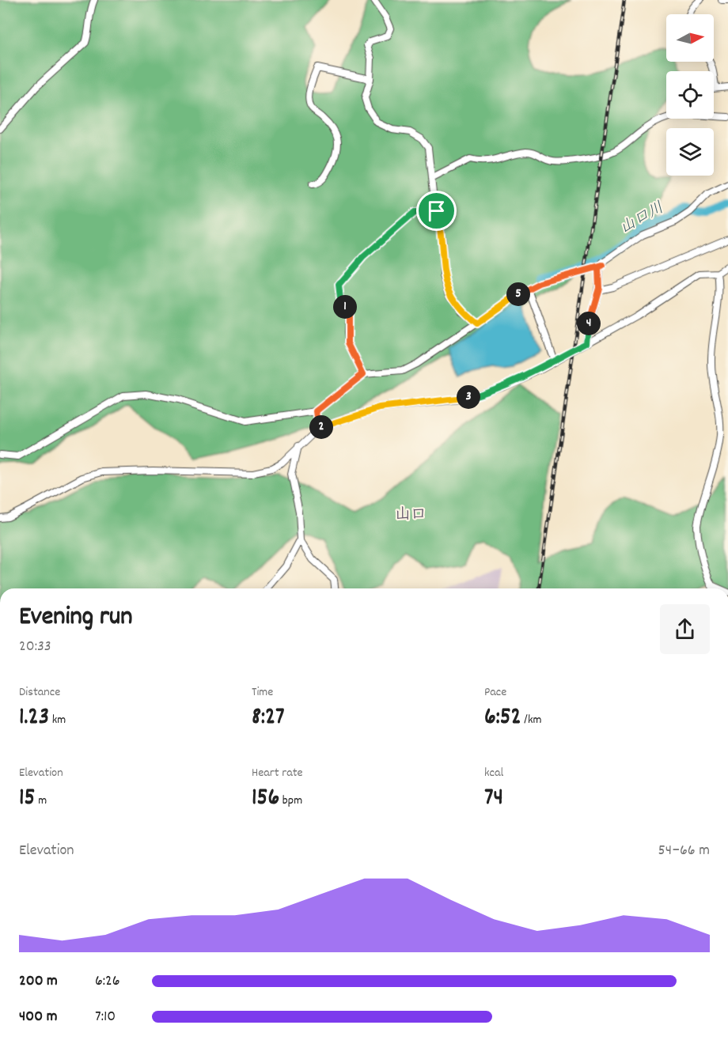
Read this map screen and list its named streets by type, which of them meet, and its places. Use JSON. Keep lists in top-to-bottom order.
{
  "districts": ["山口"],
  "water": ["山口川"],
  "north": "right",
  "page": {
    "pins": [
      "5",
      "1",
      "4",
      "3",
      "2"
    ],
    "heading": ["Evening run", "20:33"],
    "stats": [
      ["Distance", "1.23 km"],
      ["Time", "8:27"],
      ["Pace", "6:52 /km"],
      ["Elevation", "15 m"],
      ["Heart rate", "156 bpm"],
      ["kcal", "74"]
    ],
    "chart": ["Elevation", "54–66 m"],
    "list": [
      {
        "name": "200 m",
        "note": "6:26"
      },
      {
        "name": "400 m",
        "note": "7:10"
      }
    ]
  }
}
